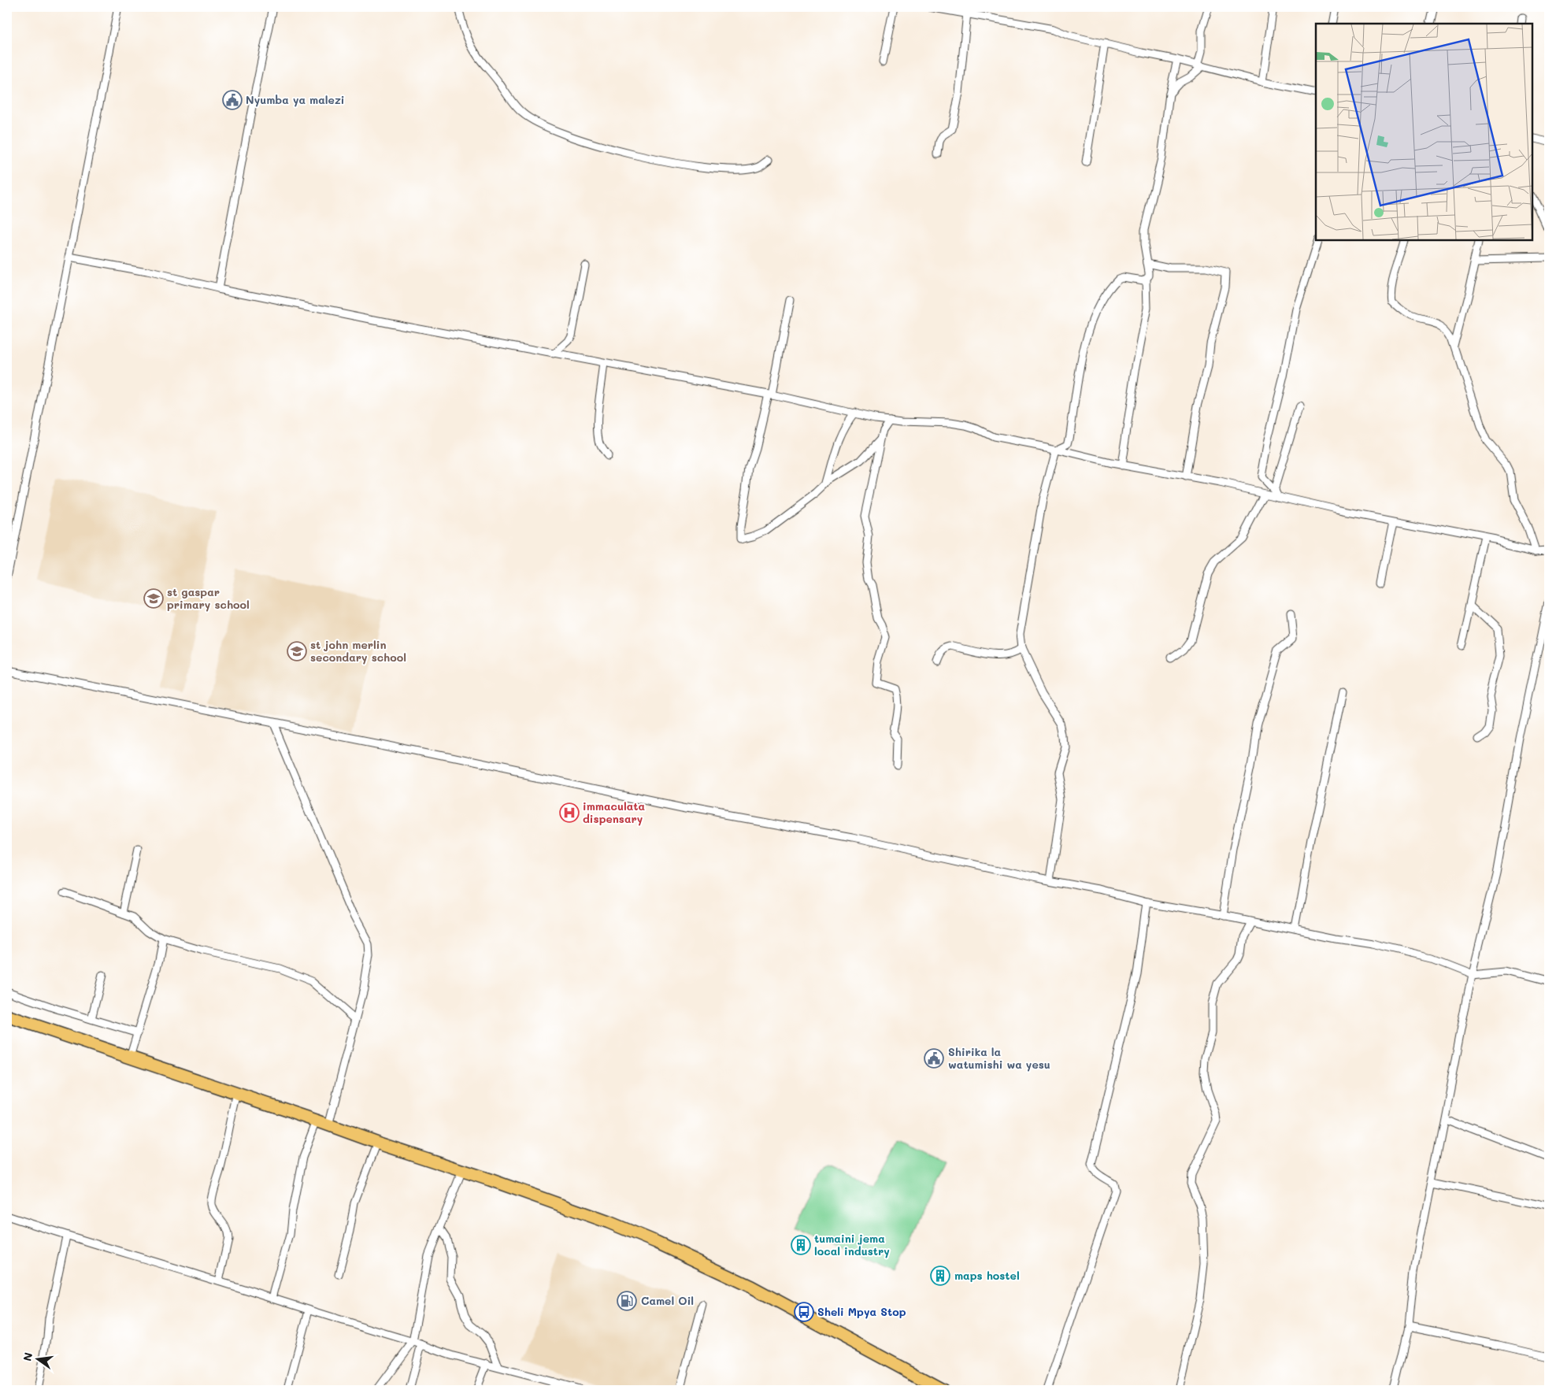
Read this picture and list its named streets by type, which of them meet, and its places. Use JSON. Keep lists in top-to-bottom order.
{
  "places": {
    "public building": ["Nyumba ya malezi", "Shirika la watumishi wa yesu"],
    "school or university": ["st gaspar primary school", "st john merlin secondary school"],
    "hospital": ["immaculata dispensary"],
    "building": ["tumaini jema local industry", "maps hostel"],
    "fuel station": ["Camel Oil"],
    "bus stop": ["Sheli Mpya Stop"]
  },
  "north": "left"
}
